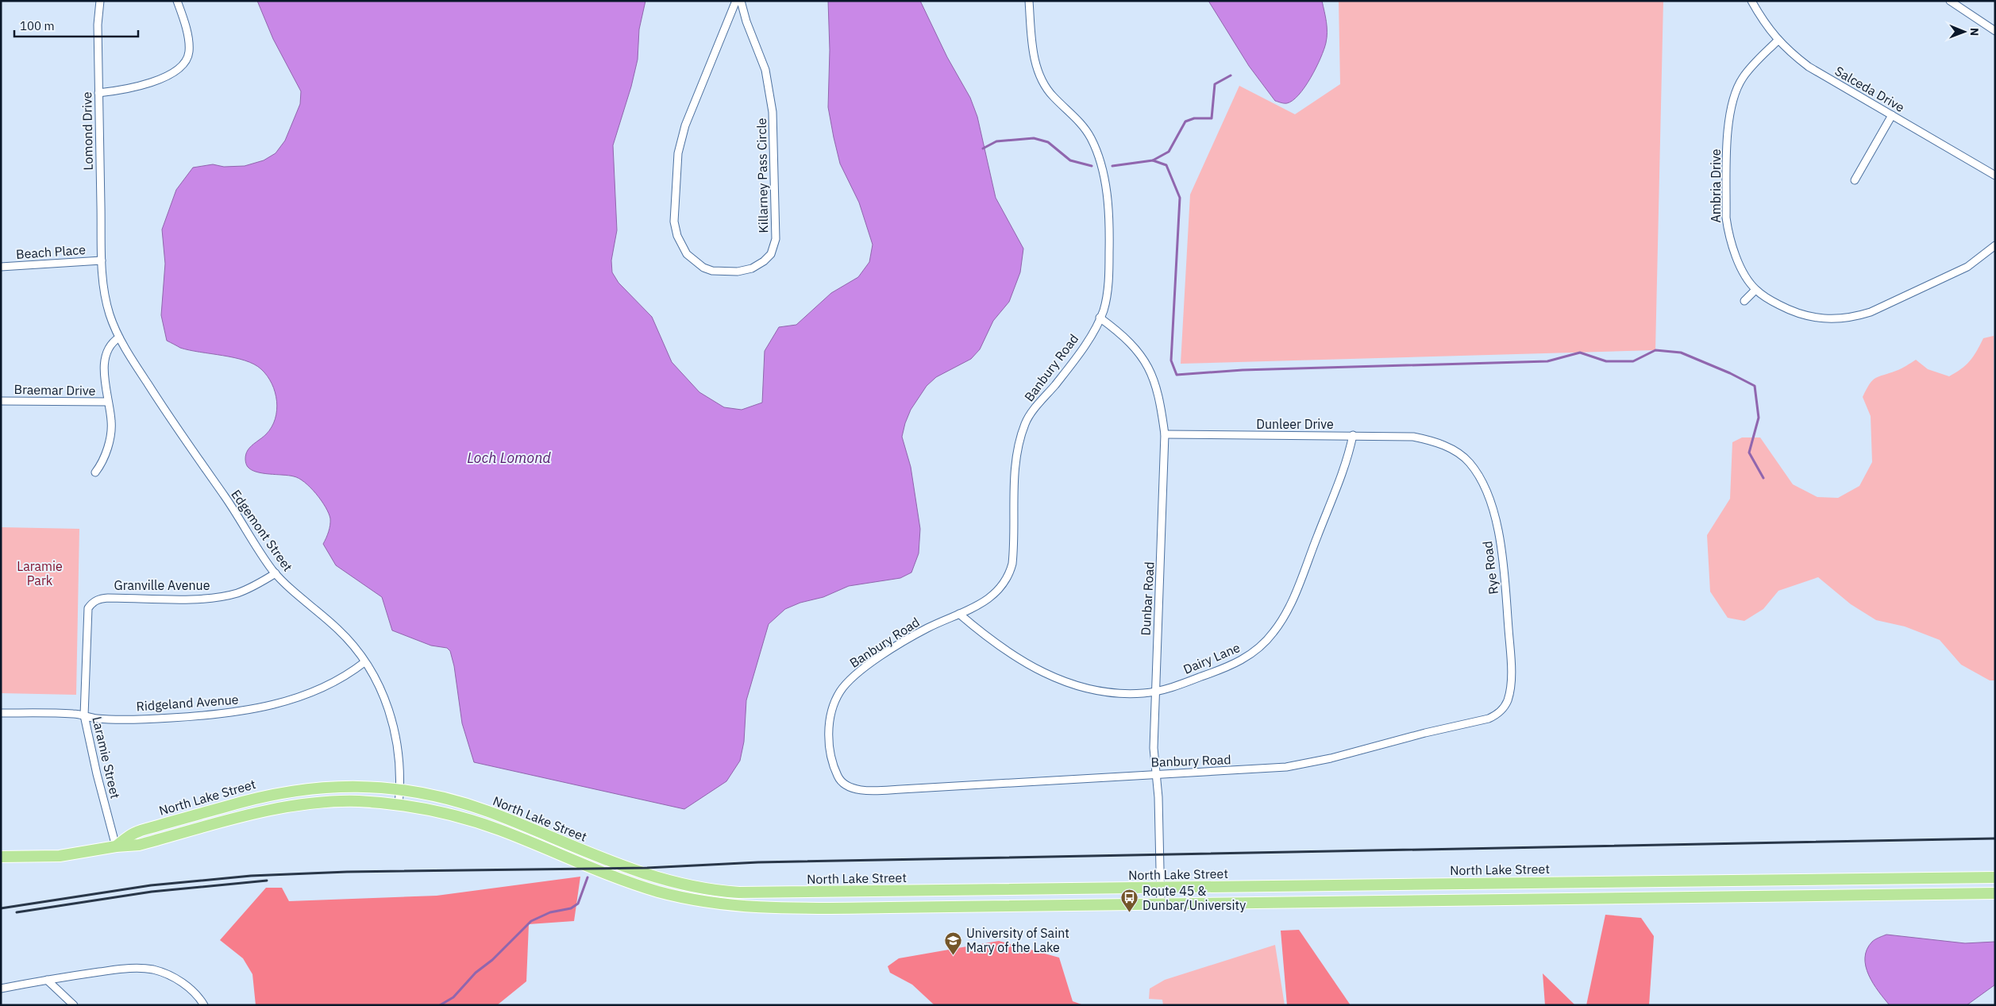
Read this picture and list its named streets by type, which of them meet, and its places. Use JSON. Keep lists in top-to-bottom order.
{
  "streets": {
    "main road": ["North Lake Street"],
    "street": [
      "Salceda Drive",
      "Lomond Drive",
      "Killarney Pass Circle",
      "Ambria Drive",
      "Beach Place",
      "Banbury Road",
      "Braemar Drive",
      "Dunleer Drive",
      "Edgemont Street",
      "Rye Road",
      "Granville Avenue",
      "Dunbar Road",
      "Dairy Lane",
      "Ridgeland Avenue",
      "Laramie Street"
    ]
  },
  "crossings": [
    ["Salceda Drive", "Ambria Drive"],
    ["Lomond Drive", "Beach Place"],
    ["Lomond Drive", "Edgemont Street"],
    ["Beach Place", "Edgemont Street"],
    ["Banbury Road", "Rye Road"],
    ["Banbury Road", "Dunbar Road"],
    ["Banbury Road", "Dairy Lane"],
    ["Dunleer Drive", "Rye Road"],
    ["Dunleer Drive", "Dunbar Road"],
    ["Dunleer Drive", "Dairy Lane"],
    ["Edgemont Street", "Granville Avenue"],
    ["Edgemont Street", "Ridgeland Avenue"],
    ["Edgemont Street", "North Lake Street"],
    ["Granville Avenue", "Laramie Street"],
    ["Dunbar Road", "Dairy Lane"],
    ["Dunbar Road", "North Lake Street"],
    ["Ridgeland Avenue", "Laramie Street"],
    ["Laramie Street", "North Lake Street"]
  ],
  "water": ["Loch Lomond"],
  "parks": ["Laramie Park"],
  "places": {
    "bus stop": ["Route 45 & Dunbar/University"],
    "school or university": ["University of Saint Mary of the Lake"]
  },
  "scale_bar": "100 m",
  "north": "right"
}
